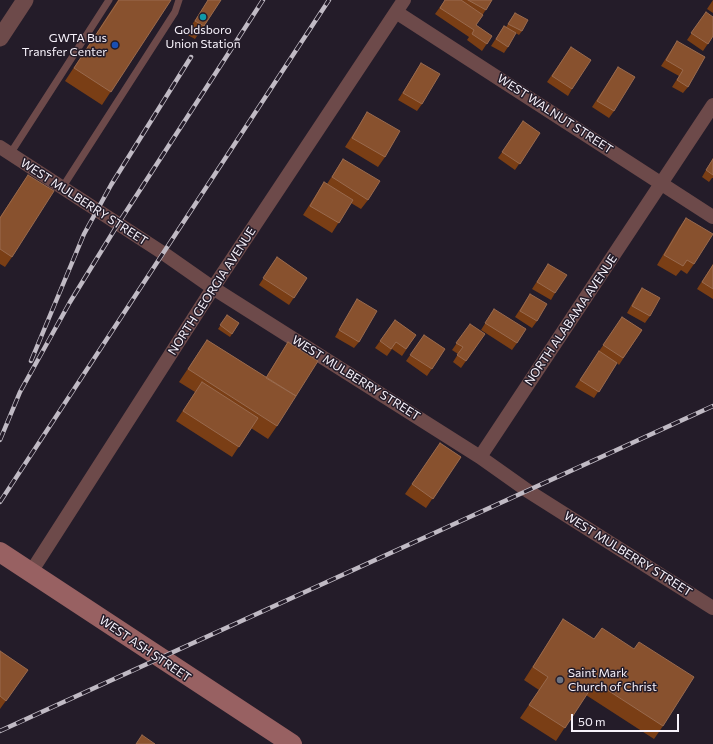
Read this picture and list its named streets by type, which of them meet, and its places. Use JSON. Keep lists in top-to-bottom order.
{
  "streets": {
    "main road": ["WEST ASH STREET"],
    "street": [
      "WEST WALNUT STREET",
      "WEST MULBERRY STREET",
      "NORTH GEORGIA AVENUE",
      "NORTH ALABAMA AVENUE"
    ]
  },
  "crossings": [
    ["WEST WALNUT STREET", "NORTH GEORGIA AVENUE"],
    ["WEST WALNUT STREET", "NORTH ALABAMA AVENUE"],
    ["WEST MULBERRY STREET", "NORTH GEORGIA AVENUE"],
    ["WEST MULBERRY STREET", "NORTH ALABAMA AVENUE"],
    ["NORTH GEORGIA AVENUE", "WEST ASH STREET"]
  ],
  "places": ["Goldsboro Union Station", "GWTA Bus Transfer Center", "Saint Mark Church of Christ"],
  "scale_bar": "50 m"
}
